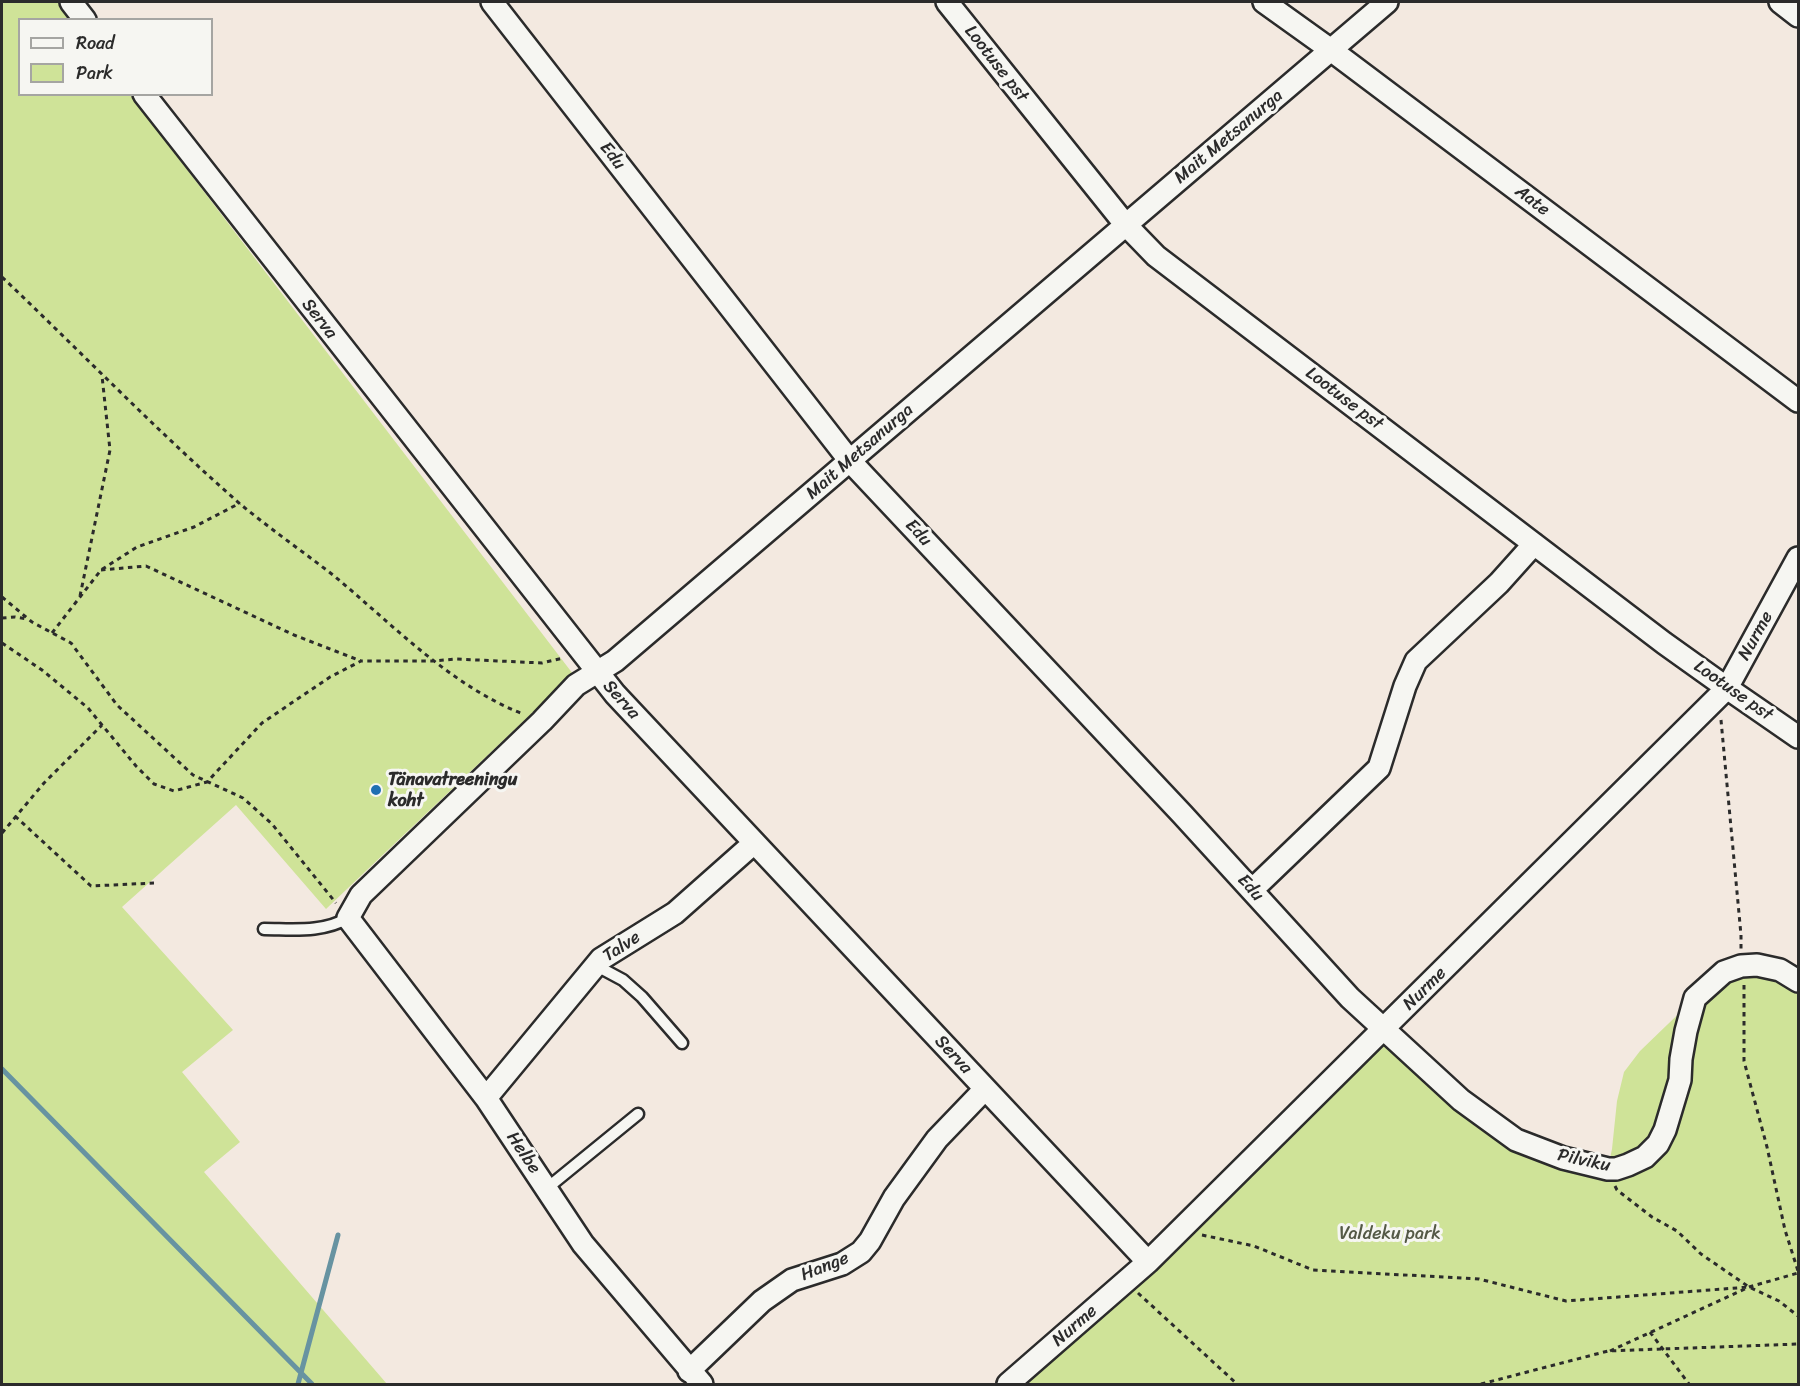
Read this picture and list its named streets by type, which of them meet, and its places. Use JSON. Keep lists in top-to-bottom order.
{
  "streets": {
    "street": [
      "Lootuse pst",
      "Mait Metsanurga",
      "Edu",
      "Aate",
      "Serva",
      "Nurme",
      "Talve",
      "Helbe",
      "Pilviku",
      "Hange"
    ]
  },
  "crossings": [
    ["Lootuse pst", "Mait Metsanurga"],
    ["Lootuse pst", "Nurme"],
    ["Mait Metsanurga", "Edu"],
    ["Mait Metsanurga", "Aate"],
    ["Mait Metsanurga", "Serva"],
    ["Mait Metsanurga", "Helbe"],
    ["Edu", "Nurme"],
    ["Edu", "Pilviku"],
    ["Serva", "Nurme"],
    ["Serva", "Talve"],
    ["Serva", "Hange"],
    ["Nurme", "Pilviku"],
    ["Talve", "Helbe"],
    ["Helbe", "Hange"]
  ],
  "parks": ["Valdeku park"],
  "places": ["Tänavatreeningu koht"],
  "legend": ["Road", "Park"]
}
